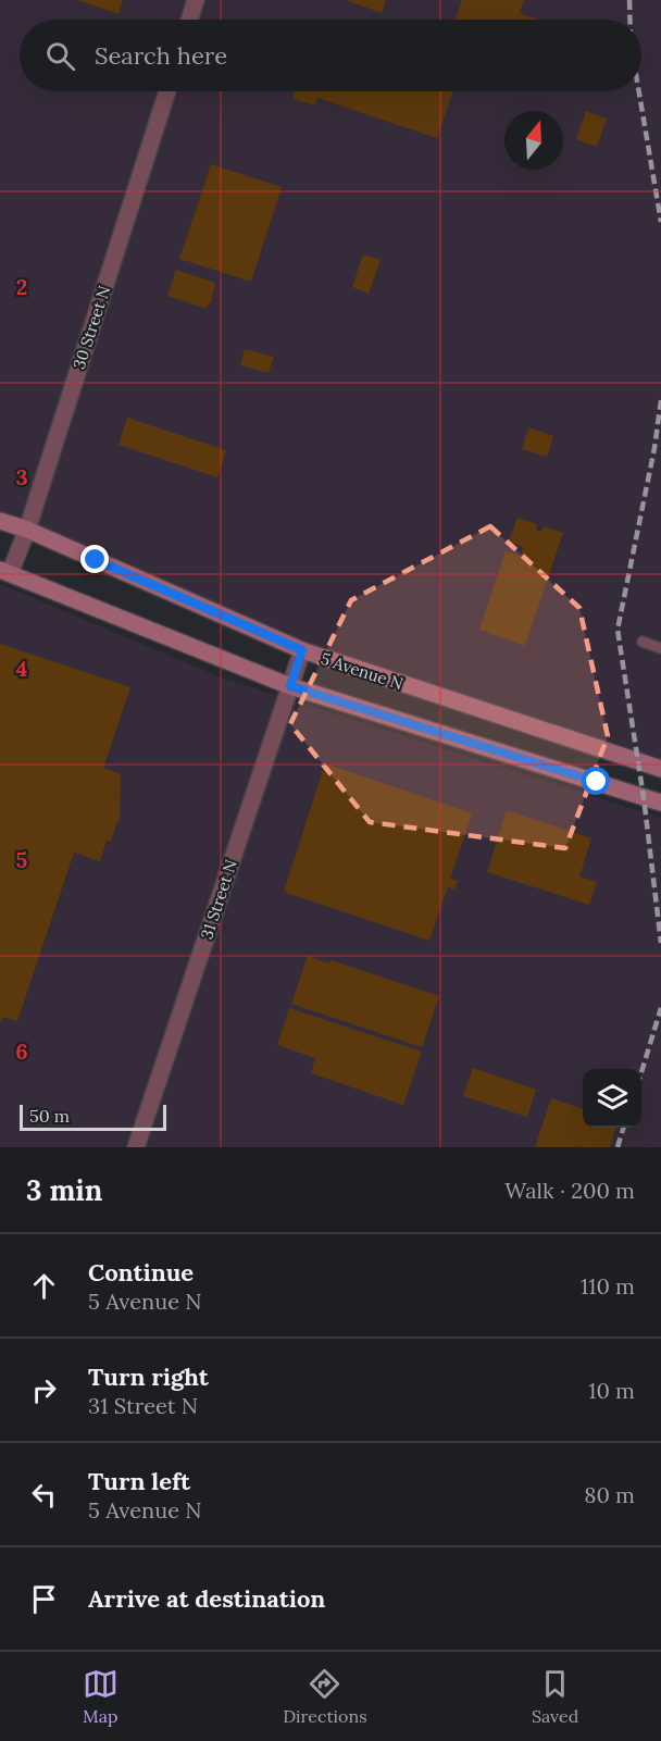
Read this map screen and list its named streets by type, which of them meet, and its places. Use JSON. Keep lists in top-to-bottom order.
{
  "streets": {
    "main road": ["5 Avenue N"],
    "street": ["30 Street N", "31 Street N"]
  },
  "crossings": [
    ["30 Street N", "5 Avenue N"],
    ["5 Avenue N", "31 Street N"]
  ],
  "scale_bar": "50 m",
  "north": "top",
  "page": {
    "search": "Search here",
    "scale": "50 m",
    "heading": ["3 min", "Walk · 200 m"],
    "list": [
      ["Continue", "5 Avenue N", "110 m"],
      ["Turn right", "31 Street N", "10 m"],
      ["Turn left", "5 Avenue N", "80 m"],
      "Arrive at destination"
    ],
    "nav": ["Map", "Directions", "Saved"]
  },
  "grid": {
    "rows": [
      "2",
      "3",
      "4",
      "5",
      "6"
    ]
  }
}
